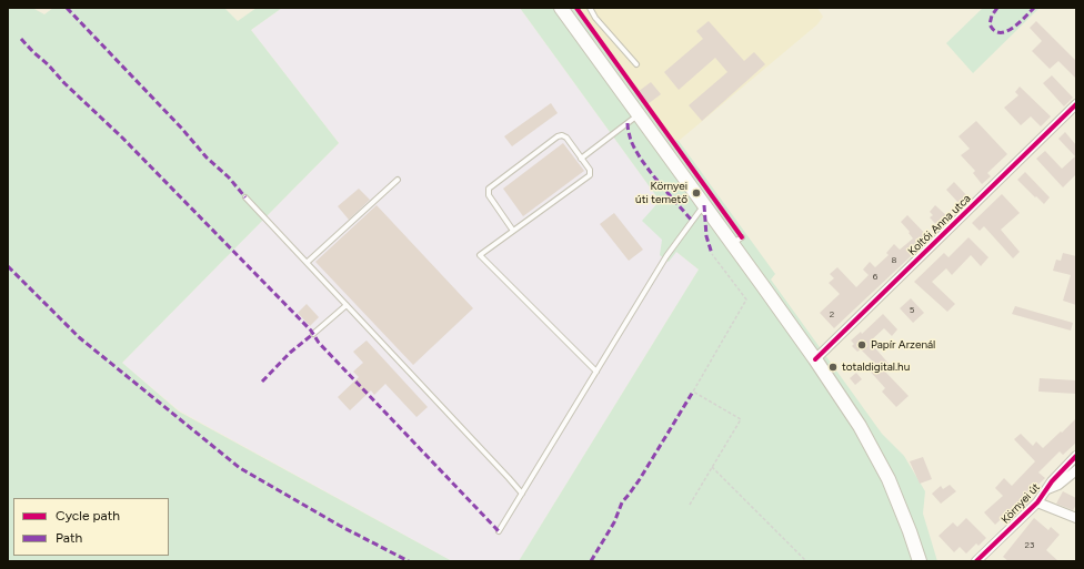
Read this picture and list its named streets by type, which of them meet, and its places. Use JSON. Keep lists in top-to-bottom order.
{
  "streets": {
    "street": ["Koltói Anna utca", "Környei út"]
  },
  "places": ["Környei úti temető", "Papír Arzenál", "totaldigital.hu"],
  "house_numbers": [
    "8",
    "6",
    "5",
    "2",
    "23"
  ],
  "legend": ["Cycle path", "Path"]
}
